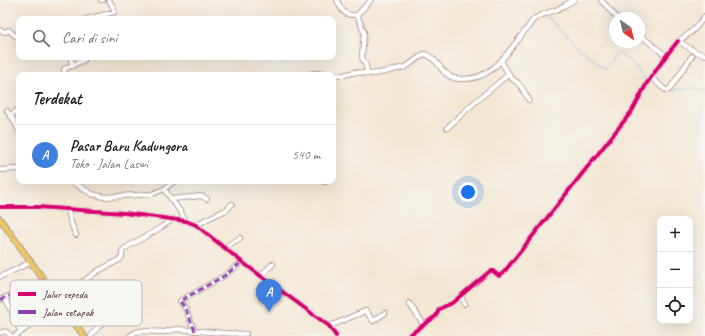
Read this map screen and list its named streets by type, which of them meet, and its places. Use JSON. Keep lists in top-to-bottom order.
{
  "legend": ["Jalur sepeda", "Jalan setapak"],
  "north": "bottom right",
  "page": {
    "search": "Cari di sini",
    "heading": "Terdekat",
    "list": [
      {
        "mark": "A",
        "name": "Pasar Baru Kadungora",
        "note": "Toko · Jalan Laswi",
        "value": "540 m"
      }
    ],
    "map_buttons": ["+", "−"],
    "pins": "A"
  }
}
